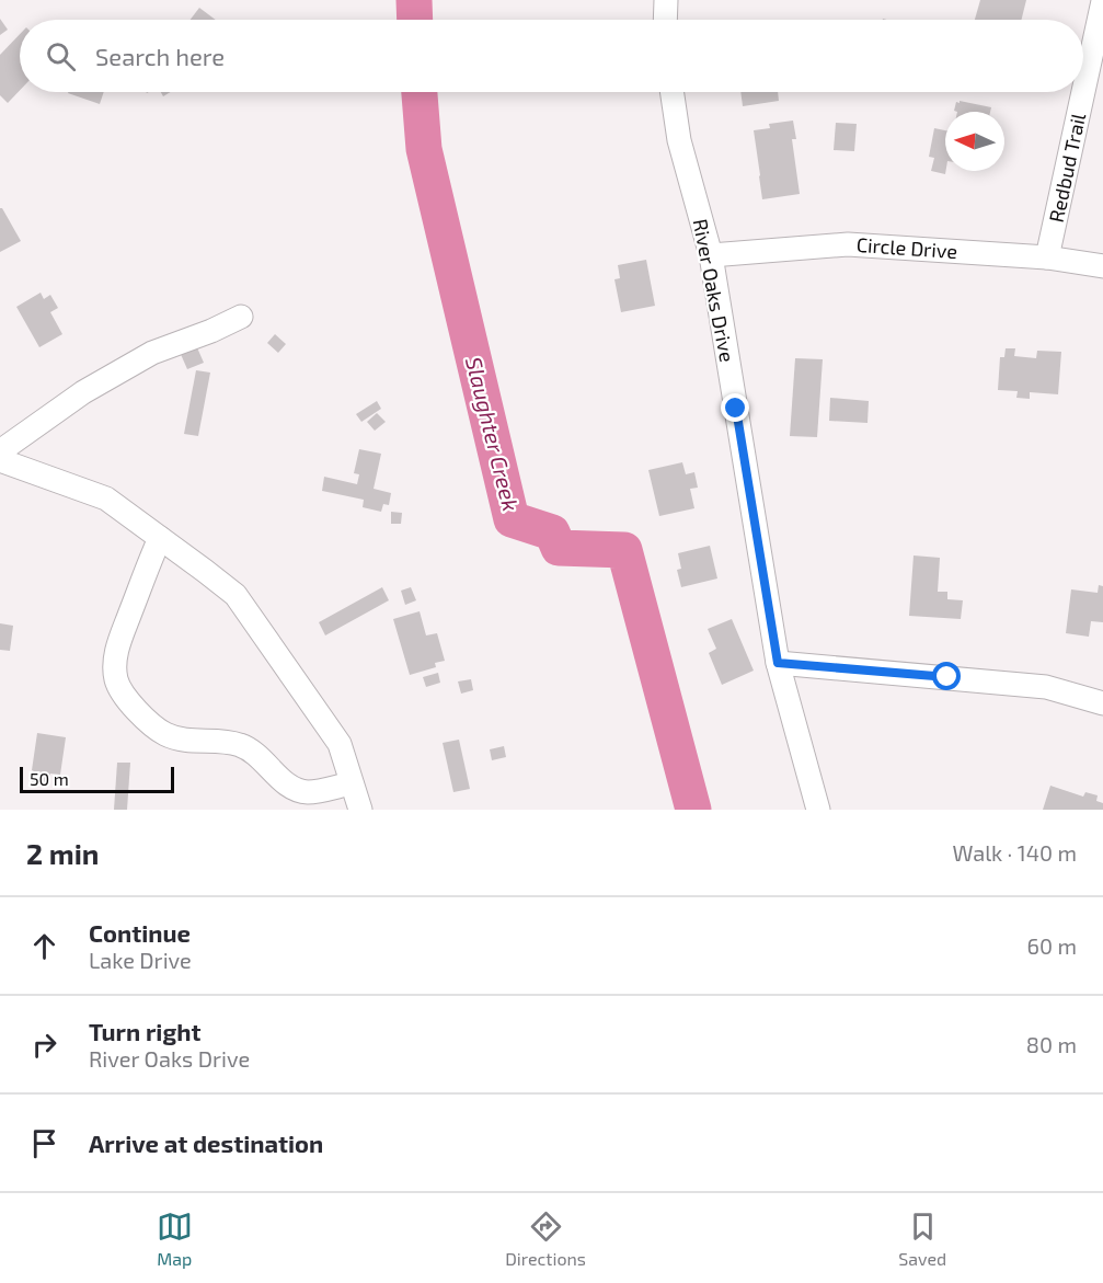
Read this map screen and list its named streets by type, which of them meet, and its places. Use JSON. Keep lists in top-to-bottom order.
{
  "streets": {
    "street": ["Redbud Trail", "Circle Drive", "River Oaks Drive"]
  },
  "crossings": [
    ["Redbud Trail", "Circle Drive"],
    ["Circle Drive", "River Oaks Drive"]
  ],
  "water": ["Slaughter Creek"],
  "scale_bar": "50 m",
  "north": "left",
  "page": {
    "search": "Search here",
    "scale": "50 m",
    "heading": ["2 min", "Walk · 140 m"],
    "list": [
      ["Continue", "Lake Drive", "60 m"],
      ["Turn right", "River Oaks Drive", "80 m"],
      "Arrive at destination"
    ],
    "nav": ["Map", "Directions", "Saved"]
  }
}
